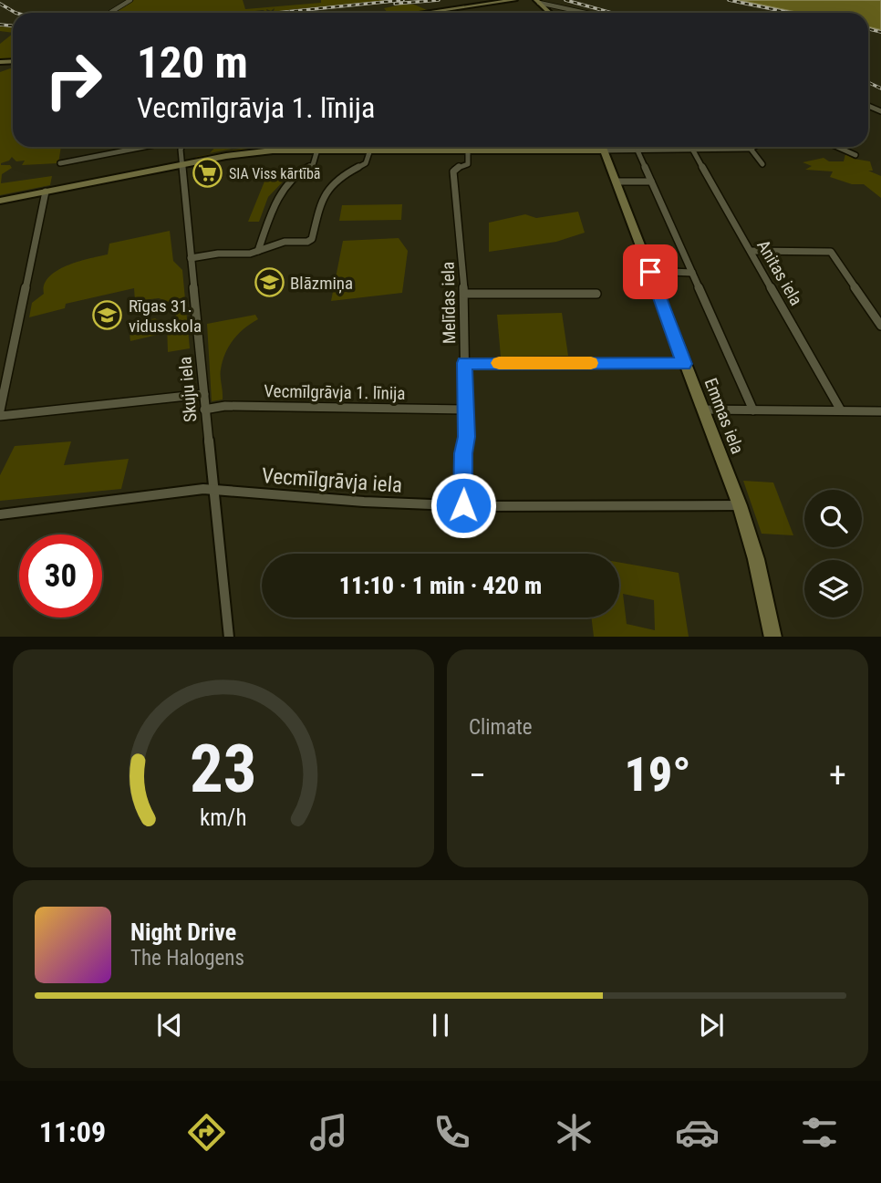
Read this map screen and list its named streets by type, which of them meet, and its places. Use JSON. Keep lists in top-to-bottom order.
{
  "streets": {
    "main road": ["Emmas iela"],
    "street": [
      "Anitas iela",
      "Melīdas iela",
      "Skuju iela",
      "Vecmīlgrāvja 1. līnija",
      "Vecmīlgrāvja iela"
    ]
  },
  "crossings": [
    ["Melīdas iela", "Vecmīlgrāvja 1. līnija"],
    ["Melīdas iela", "Vecmīlgrāvja iela"],
    ["Skuju iela", "Vecmīlgrāvja 1. līnija"],
    ["Skuju iela", "Vecmīlgrāvja iela"],
    ["Emmas iela", "Vecmīlgrāvja iela"]
  ],
  "places": {
    "supermarket": ["SIA Viss kārtībā"],
    "school or university": ["Blāzmiņa", "Rīgas 31. vidusskola"]
  },
  "page": {
    "turn": ["120 m", "Vecmīlgrāvja 1. līnija"],
    "limit": "30",
    "trip": "11:10 · 1 min · 420 m",
    "tile": "Climate",
    "heat": ["−", "19°", "+"],
    "song": ["Night Drive", "The Halogens"],
    "tabs": "11:09",
    "gauge": ["23", "km/h"]
  }
}
